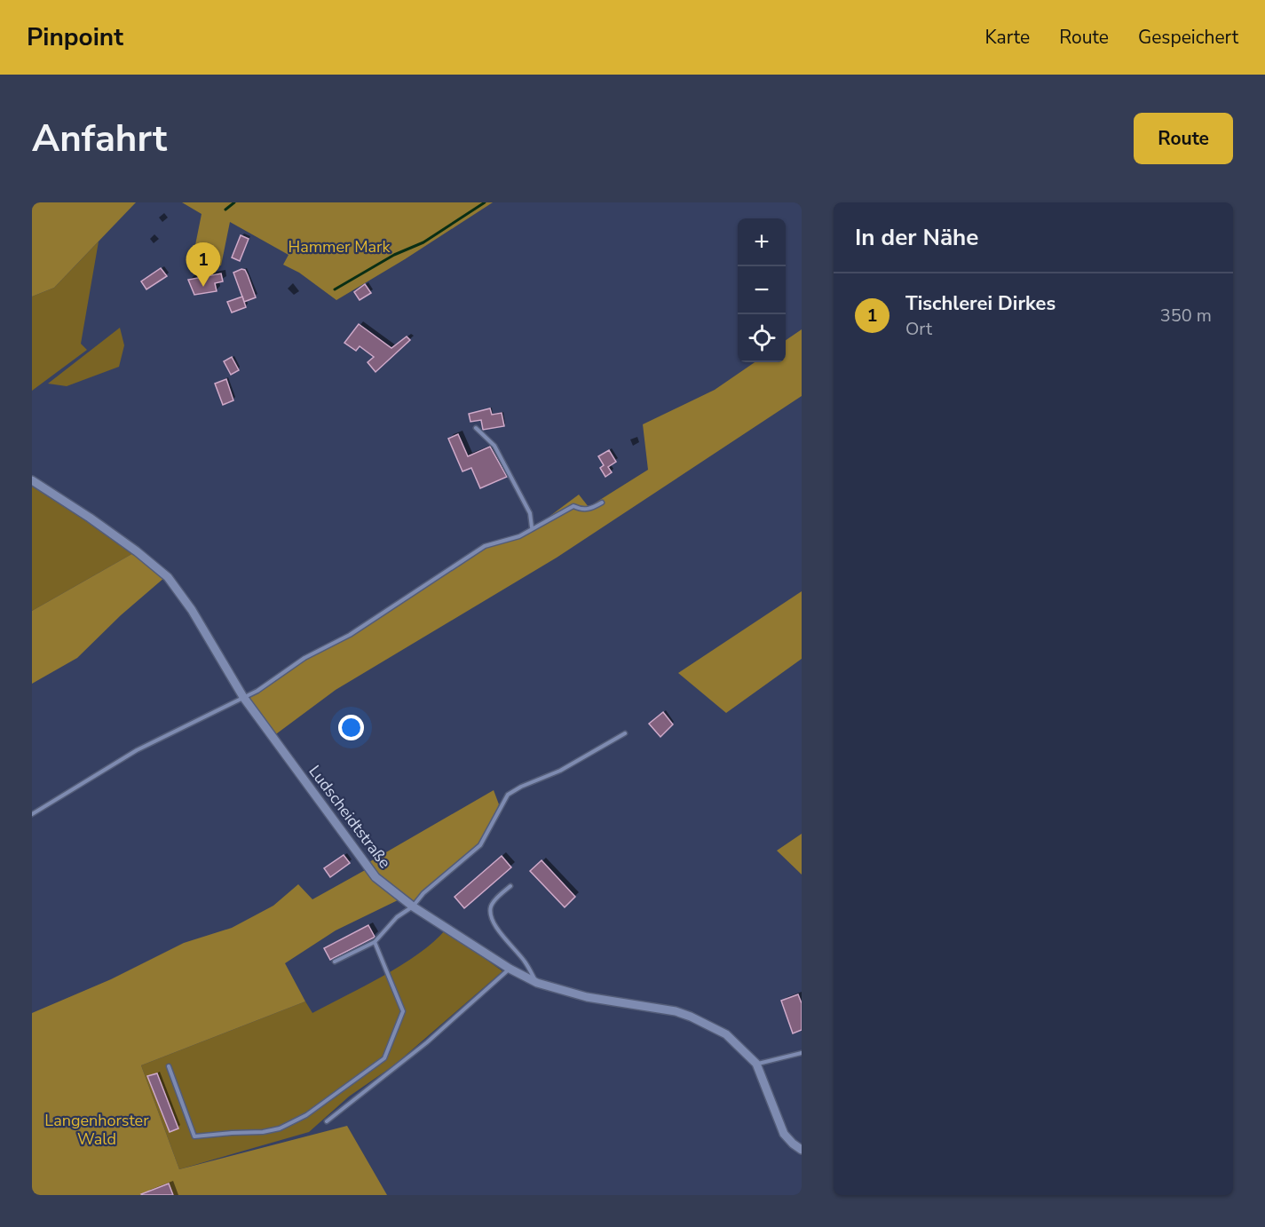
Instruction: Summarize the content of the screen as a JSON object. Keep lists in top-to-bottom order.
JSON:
{
  "streets": {
    "street": ["Ludscheidtstraße"]
  },
  "parks": ["Hammer Mark", "Langenhorster Wald"],
  "page": {
    "header": "Pinpoint",
    "nav": ["Karte", "Route", "Gespeichert"],
    "buttons": "Route",
    "title": "Anfahrt",
    "heading": "In der Nähe",
    "map_buttons": ["+", "−"],
    "pins": "1",
    "list": [
      {
        "mark": "1",
        "name": "Tischlerei Dirkes",
        "note": "Ort",
        "value": "350 m"
      }
    ]
  }
}
